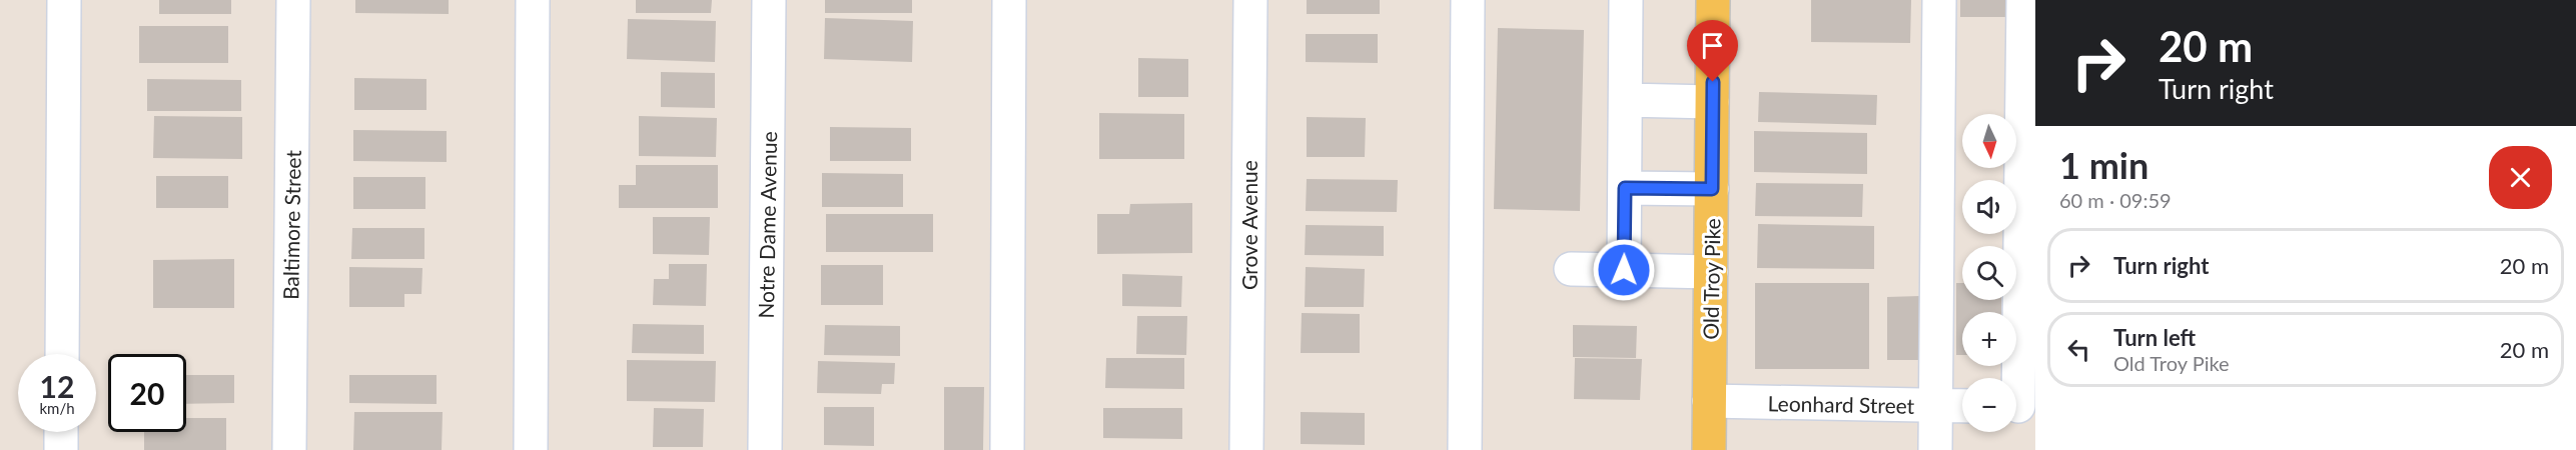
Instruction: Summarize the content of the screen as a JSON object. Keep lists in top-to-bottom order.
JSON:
{
  "streets": {
    "main road": ["Old Troy Pike"],
    "street": [
      "Baltimore Street",
      "Notre Dame Avenue",
      "Grove Avenue",
      "Leonhard Street"
    ]
  },
  "crossings": [
    ["Old Troy Pike", "Leonhard Street"]
  ],
  "north": "bottom",
  "page": {
    "turn": ["20 m", "Turn right"],
    "map_buttons": ["+", "−"],
    "heading": ["1 min", "60 m · 09:59"],
    "list": [
      {
        "name": "Turn right",
        "value": "20 m"
      },
      {
        "name": "Turn left",
        "note": "Old Troy Pike",
        "value": "20 m"
      }
    ],
    "speed": "12 km/h",
    "limit": "20"
  }
}
